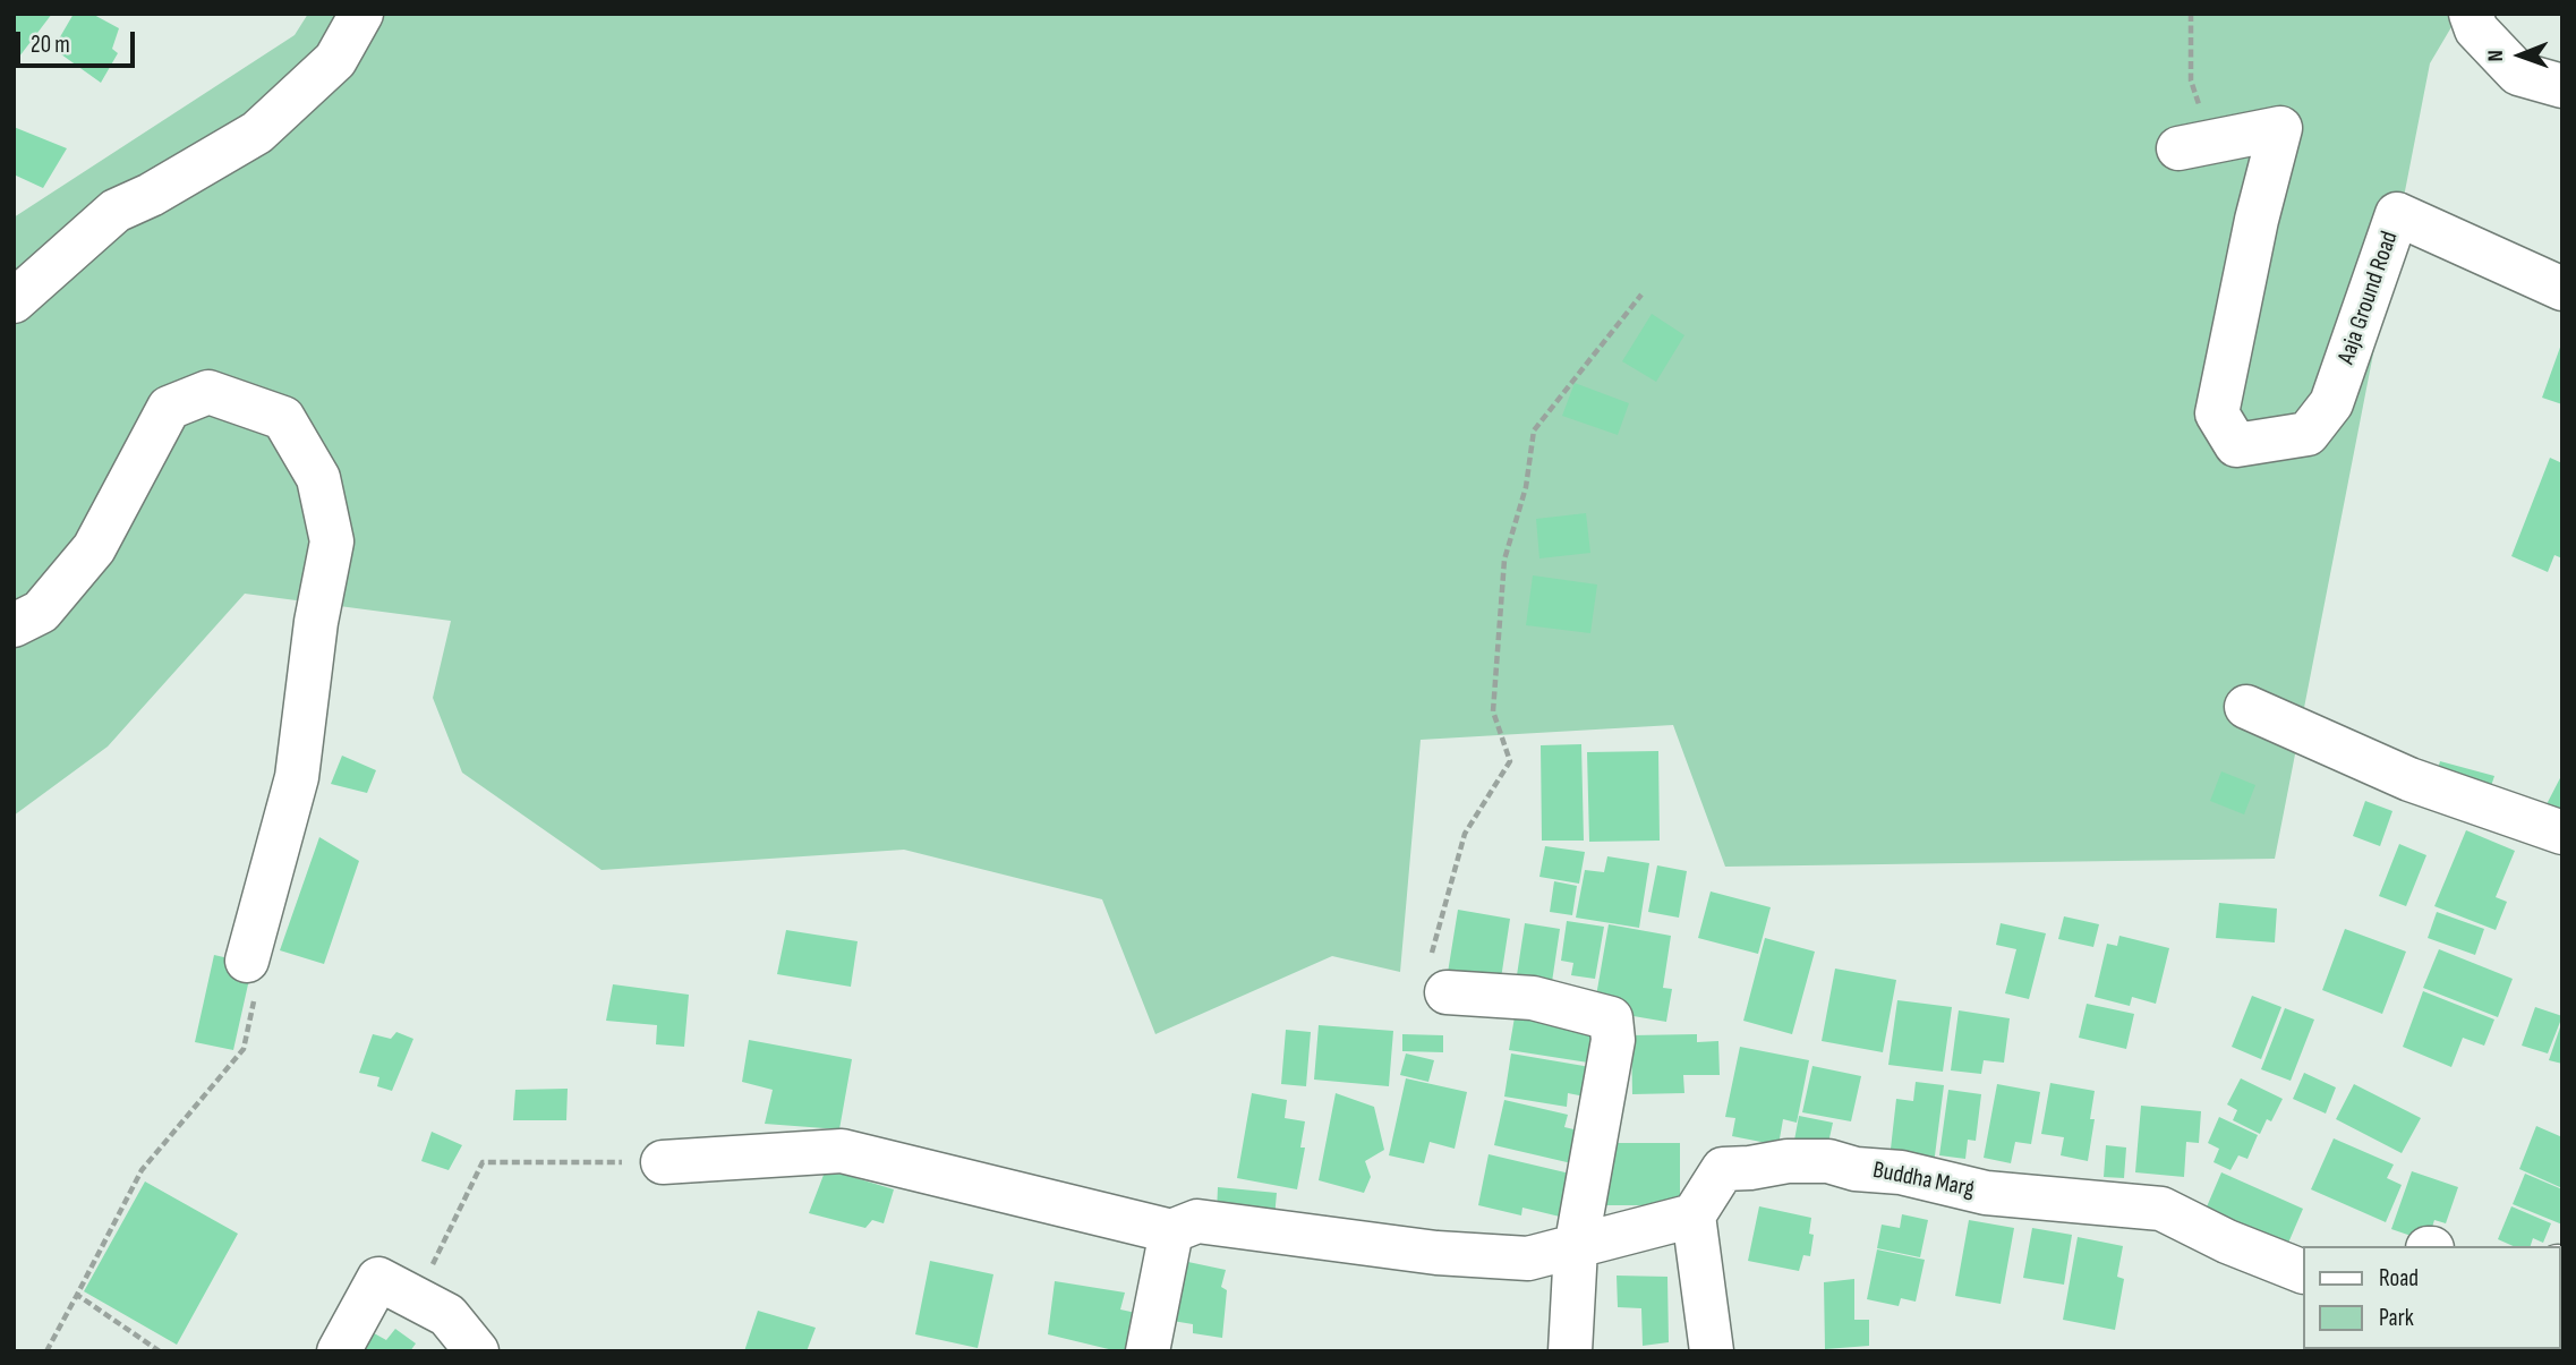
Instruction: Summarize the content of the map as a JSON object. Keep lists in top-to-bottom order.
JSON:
{
  "streets": {
    "street": ["Aaja Ground Road", "Buddha Marg"]
  },
  "legend": ["Road", "Park"],
  "scale_bar": "20 m",
  "north": "left"
}
